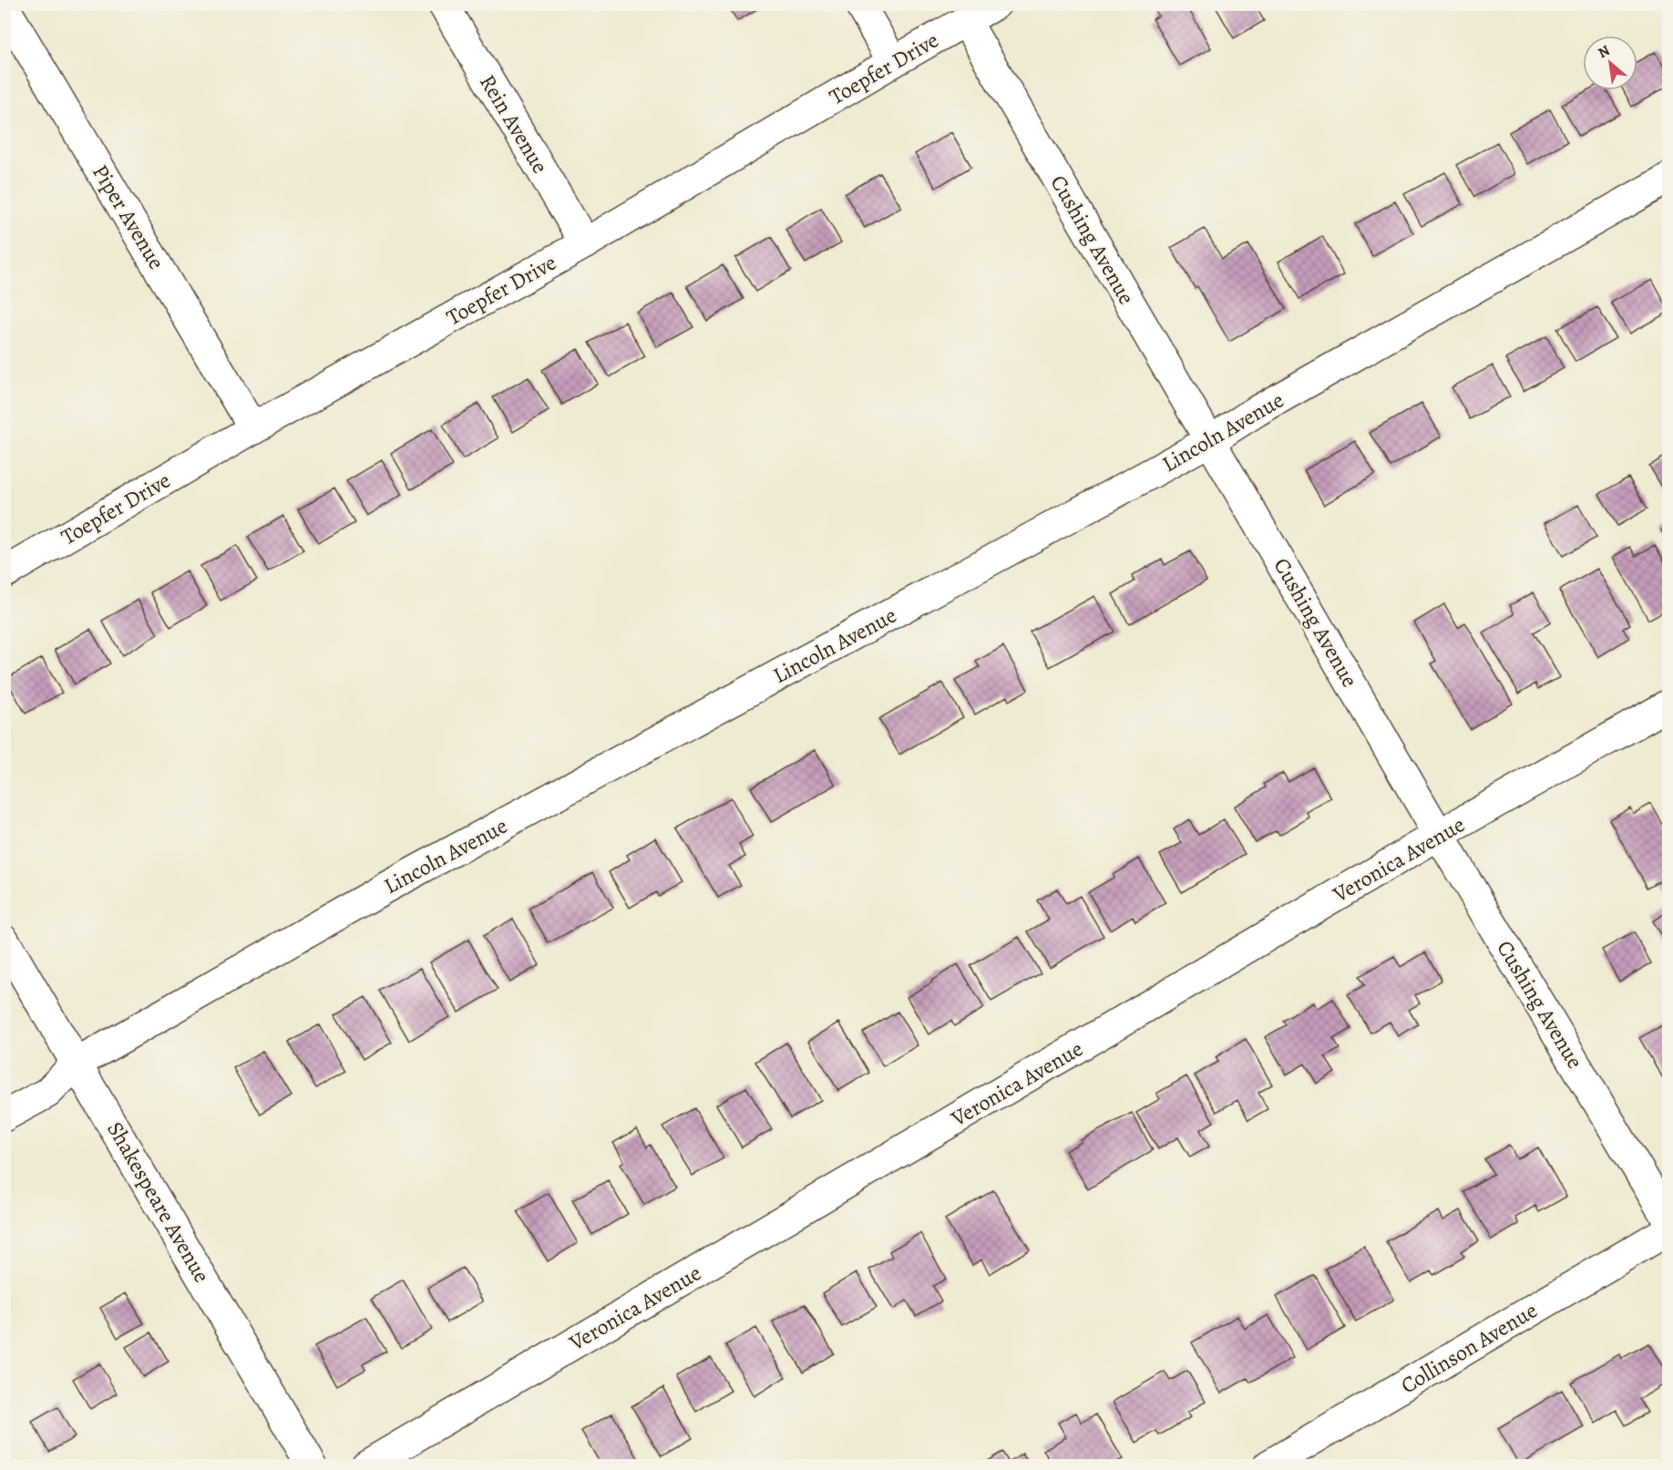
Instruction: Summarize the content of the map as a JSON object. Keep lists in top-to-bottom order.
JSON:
{
  "streets": {
    "street": [
      "Toepfer Drive",
      "Rein Avenue",
      "Piper Avenue",
      "Cushing Avenue",
      "Lincoln Avenue",
      "Veronica Avenue",
      "Shakespeare Avenue",
      "Collinson Avenue"
    ]
  },
  "crossings": [
    ["Toepfer Drive", "Rein Avenue"],
    ["Toepfer Drive", "Piper Avenue"],
    ["Toepfer Drive", "Cushing Avenue"],
    ["Cushing Avenue", "Lincoln Avenue"],
    ["Cushing Avenue", "Veronica Avenue"],
    ["Lincoln Avenue", "Shakespeare Avenue"]
  ],
  "north": "top left"
}
